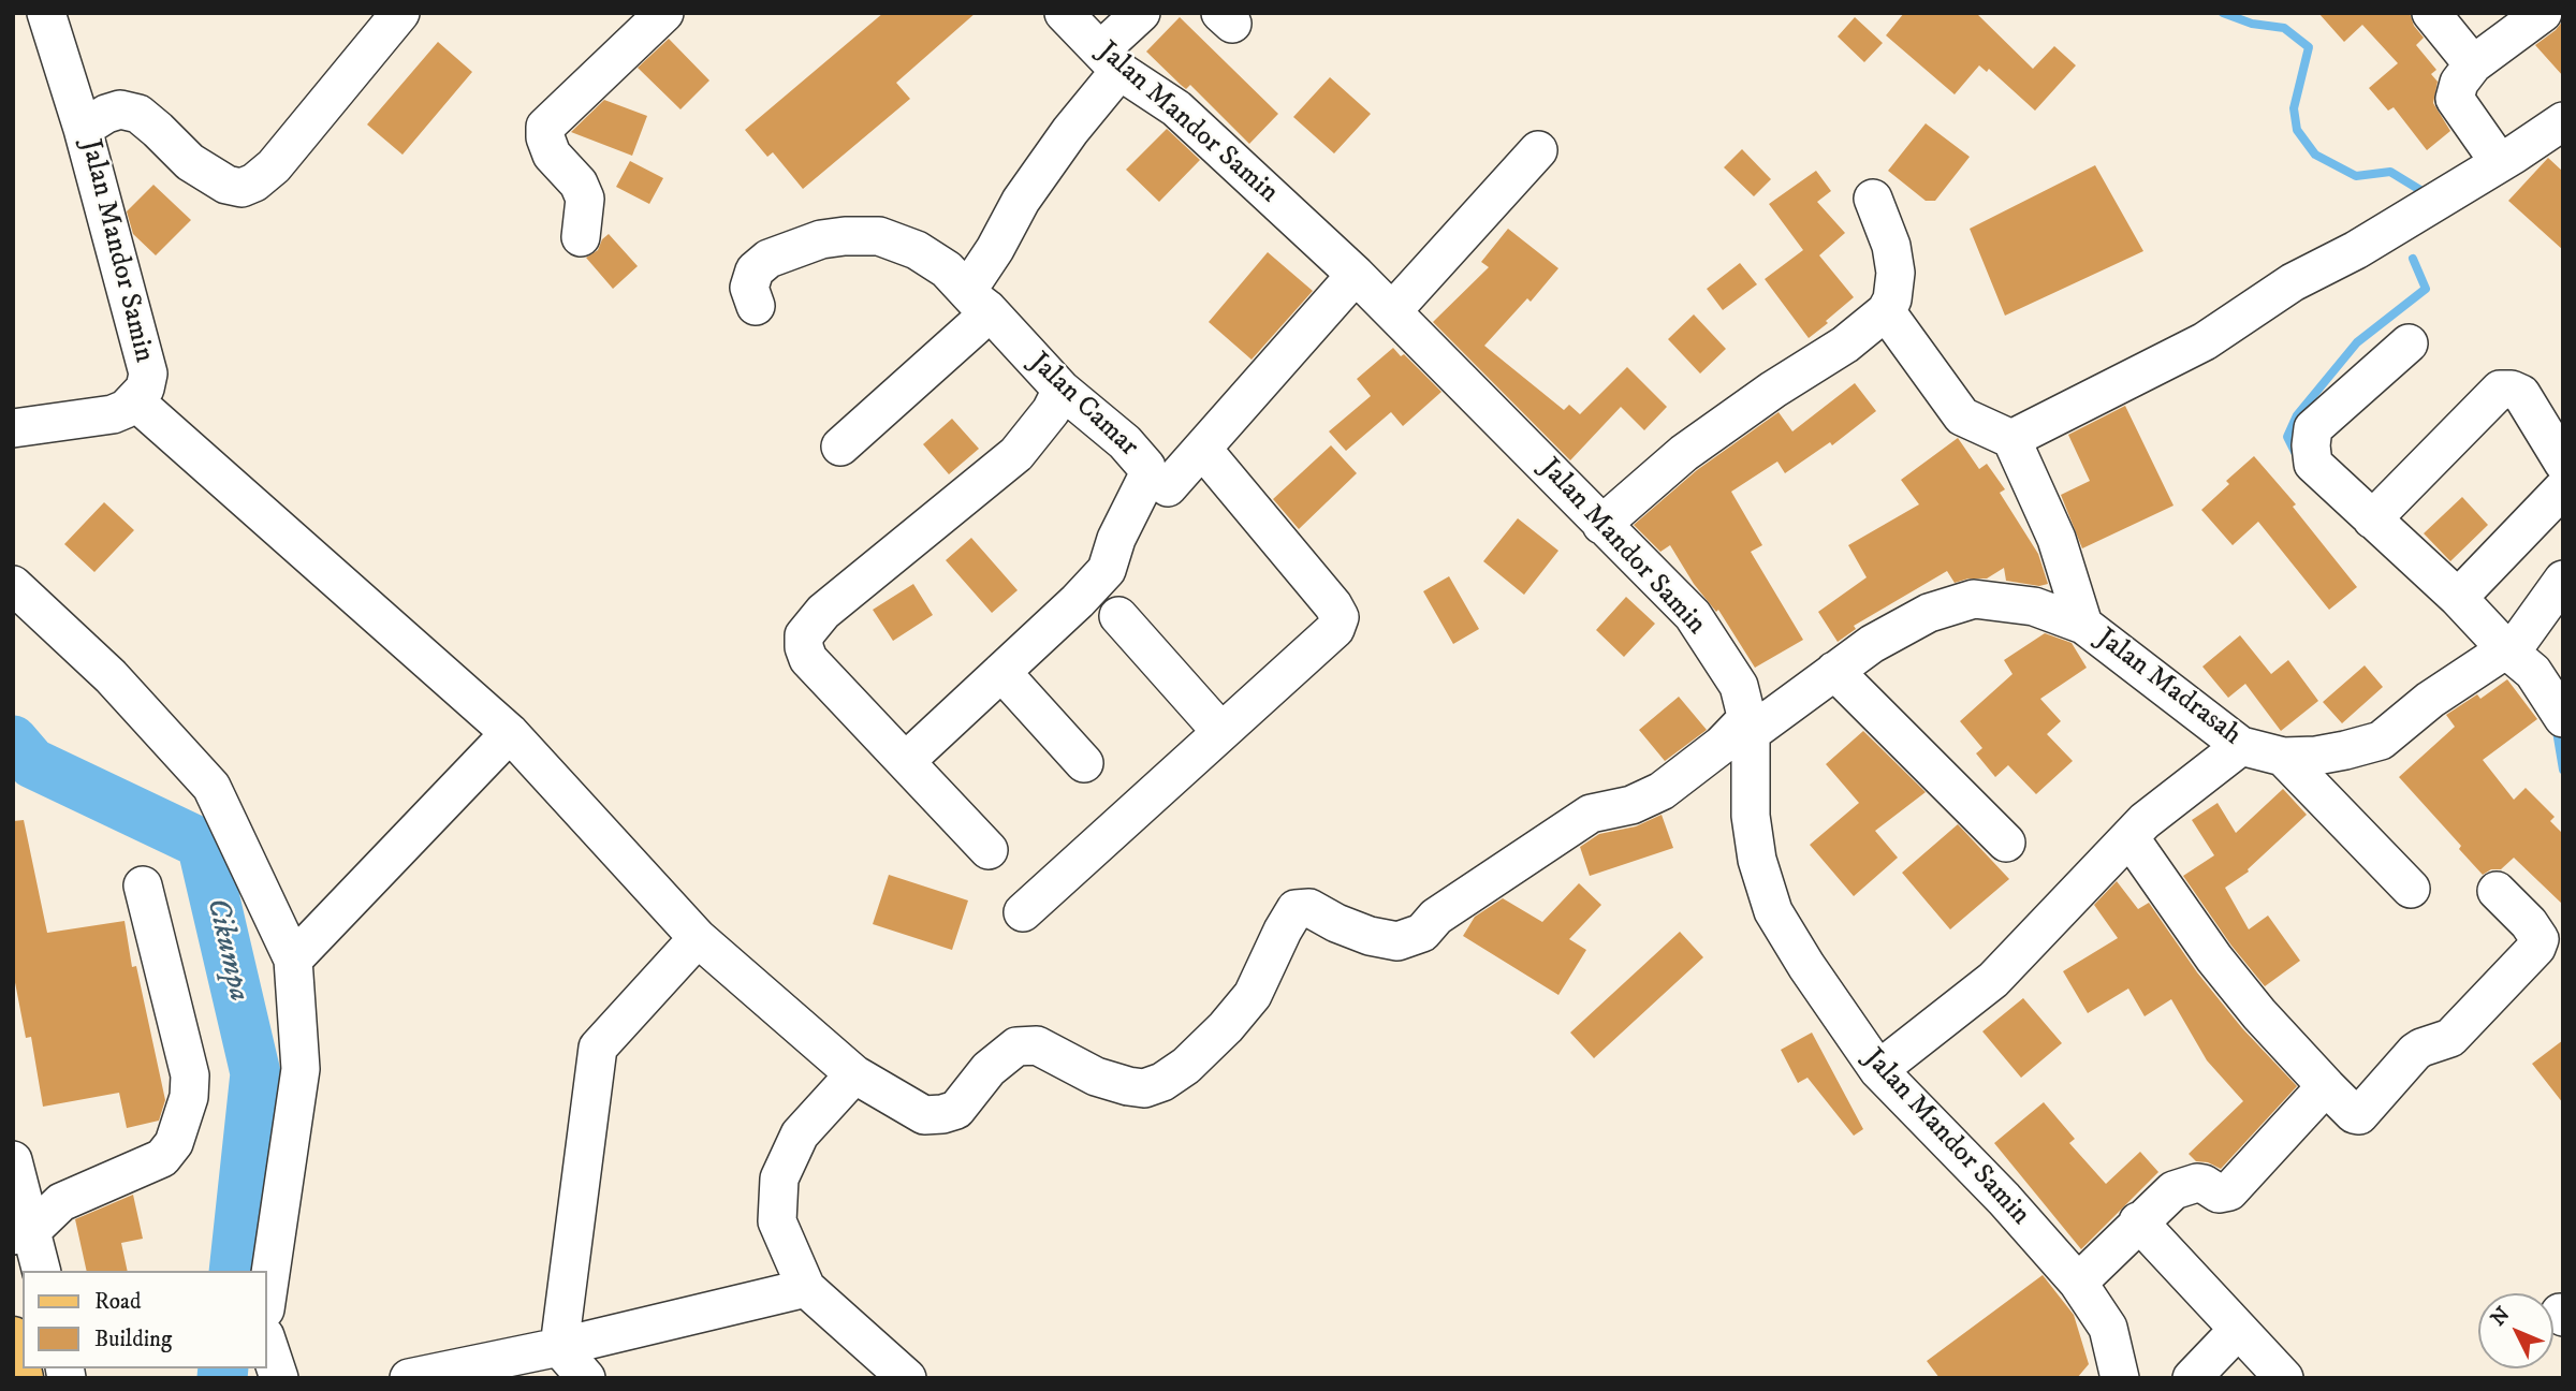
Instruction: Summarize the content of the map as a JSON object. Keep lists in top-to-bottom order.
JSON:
{
  "streets": {
    "street": ["Jalan Mandor Samin", "Jalan Camar", "Jalan Madrasah"]
  },
  "crossings": [
    ["Jalan Mandor Samin", "Jalan Madrasah"]
  ],
  "water": ["Cikumpa"],
  "legend": ["Road", "Building"],
  "north": "top left"
}
